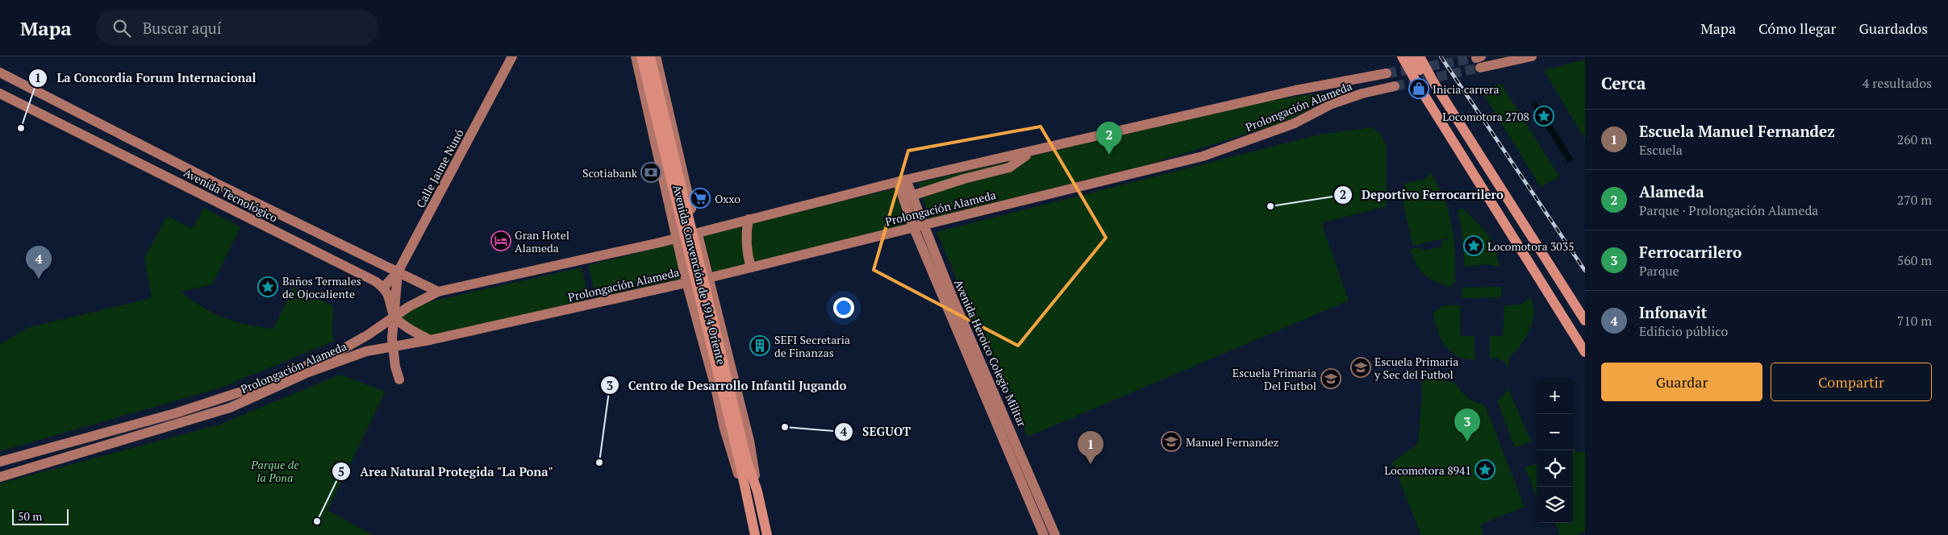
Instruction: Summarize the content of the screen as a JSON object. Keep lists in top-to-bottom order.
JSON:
{
  "streets": {
    "main road": [
      "Prolongación Alameda",
      "Calle Jaime Nunó",
      "Avenida Tecnológico",
      "Avenida Convención de 1914 Oriente",
      "Avenida Heroico Colegio Militar"
    ]
  },
  "crossings": [
    ["Prolongación Alameda", "Avenida Tecnológico"],
    ["Prolongación Alameda", "Avenida Convención de 1914 Oriente"],
    ["Prolongación Alameda", "Avenida Heroico Colegio Militar"],
    ["Calle Jaime Nunó", "Avenida Tecnológico"]
  ],
  "parks": ["Parque de la Pona"],
  "places": {
    "shop": ["Inicia carrera"],
    "place": [
      "Locomotora 2708",
      "Locomotora 3035",
      "Baños Termales de Ojocaliente",
      "Locomotora 8941"
    ],
    "other": [
      "La Concordia Forum Internacional",
      "Deportivo Ferrocarrilero",
      "SEGUOT",
      "Centro de Desarrollo Infantil Jugando",
      "Area Natural Protegida \"La Pona\""
    ],
    "bank": ["Scotiabank"],
    "supermarket": ["Oxxo"],
    "hotel": ["Gran Hotel Alameda"],
    "building": ["SEFI Secretaria de Finanzas"],
    "school or university": ["Escuela Primaria y Sec del Futbol", "Escuela Primaria Del Futbol", "Manuel Fernandez"]
  },
  "scale_bar": "50 m",
  "page": {
    "header": "Mapa",
    "search": "Buscar aquí",
    "nav": ["Mapa", "Cómo llegar", "Guardados"],
    "heading": ["Cerca", "4 resultados"],
    "list": [
      {
        "mark": "1",
        "name": "Escuela Manuel Fernandez",
        "note": "Escuela",
        "value": "260 m"
      },
      {
        "mark": "2",
        "name": "Alameda",
        "note": "Parque · Prolongación Alameda",
        "value": "270 m"
      },
      {
        "mark": "3",
        "name": "Ferrocarrilero",
        "note": "Parque",
        "value": "560 m"
      },
      {
        "mark": "4",
        "name": "Infonavit",
        "note": "Edificio público",
        "value": "710 m"
      }
    ],
    "pins": [
      "2",
      "4",
      "3",
      "1"
    ],
    "buttons": ["Guardar", "Compartir"],
    "map_buttons": ["+", "−"],
    "scale": "50 m"
  }
}
